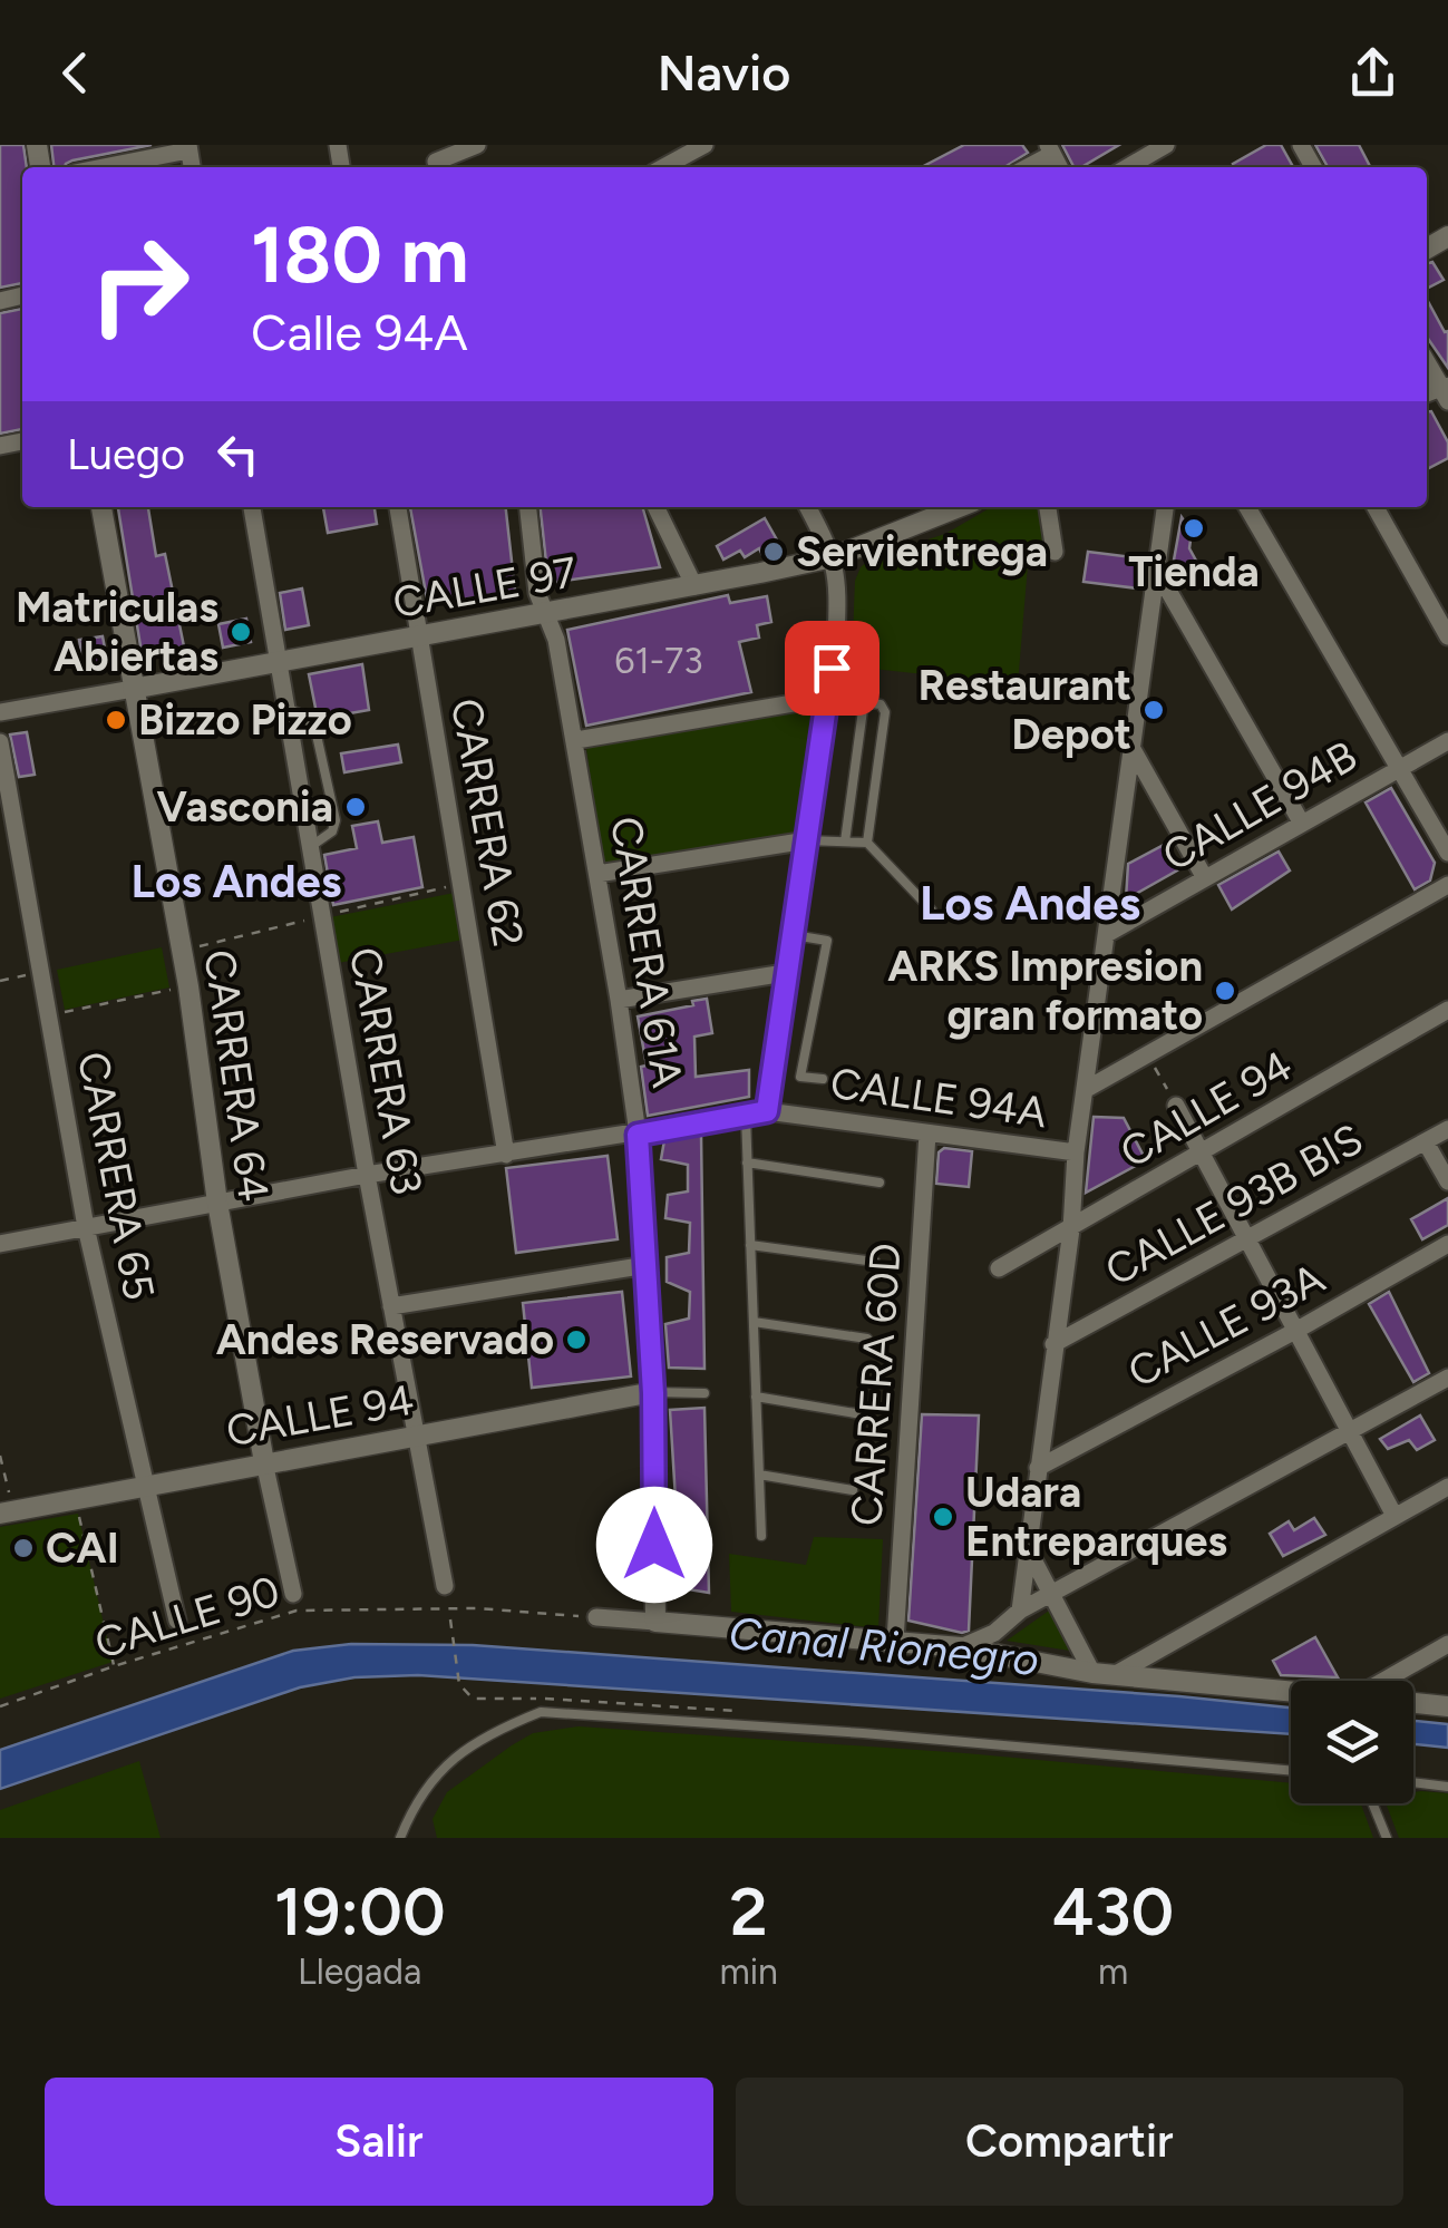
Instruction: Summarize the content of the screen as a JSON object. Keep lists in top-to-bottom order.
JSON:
{
  "streets": {
    "street": [
      "CALLE 97",
      "CALLE 94B",
      "CARRERA 62",
      "CARRERA 61A",
      "CARRERA 63",
      "CARRERA 64",
      "CALLE 94A",
      "CALLE 94",
      "CARRERA 65",
      "CALLE 93B BIS",
      "CALLE 93A",
      "CARRERA 60D"
    ],
    "path": ["CALLE 90"]
  },
  "crossings": [
    ["CALLE 97", "CARRERA 62"],
    ["CALLE 97", "CARRERA 61A"],
    ["CALLE 97", "CARRERA 63"],
    ["CALLE 97", "CARRERA 64"],
    ["CARRERA 62", "CALLE 94A"],
    ["CARRERA 61A", "CALLE 94A"],
    ["CARRERA 61A", "CALLE 94"],
    ["CARRERA 63", "CALLE 94A"],
    ["CARRERA 63", "CALLE 94"],
    ["CARRERA 64", "CALLE 94A"],
    ["CARRERA 64", "CALLE 94"],
    ["CALLE 94A", "CARRERA 65"],
    ["CALLE 94A", "CARRERA 60D"],
    ["CALLE 94", "CARRERA 65"]
  ],
  "districts": ["Los Andes", "Los Andes"],
  "water": ["Canal Rionegro"],
  "places": [
    "Tienda",
    "Servientrega",
    "Matriculas Abiertas",
    "Restaurant Depot",
    "Bizzo Pizzo",
    "Vasconia",
    "ARKS Impresion gran formato",
    "Andes Reservado",
    "Udara Entreparques",
    "CAI"
  ],
  "house_numbers": ["61-73"],
  "page": {
    "header": "Navio",
    "turn": ["180 m", "Calle 94A"],
    "then": "Luego",
    "eta": [
      "19:00",
      "Llegada",
      "2",
      "min",
      "430",
      "m"
    ],
    "buttons": ["Salir", "Compartir"]
  }
}
